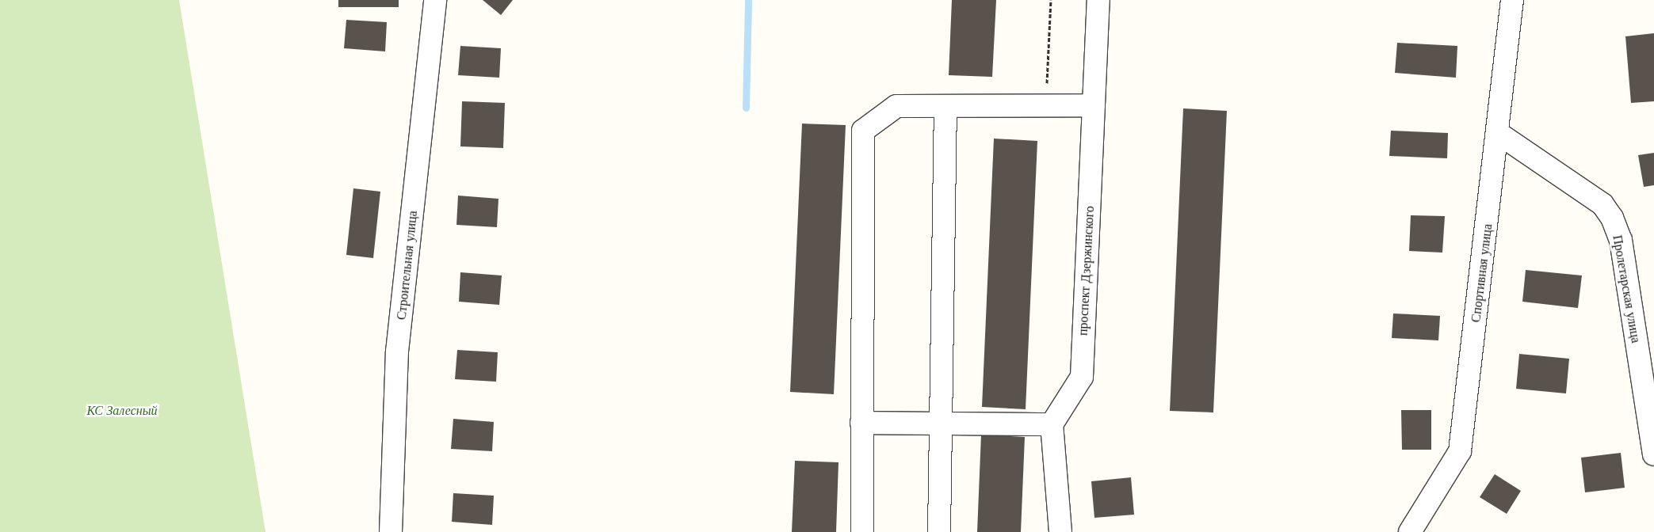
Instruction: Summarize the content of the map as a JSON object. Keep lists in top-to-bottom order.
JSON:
{
  "streets": {
    "street": [
      "Строительная улица",
      "проспект Дзержинского",
      "Спортивная улица",
      "Пролетарская улица"
    ]
  },
  "crossings": [
    ["Спортивная улица", "Пролетарская улица"]
  ],
  "parks": ["КС Залесный"]
}
